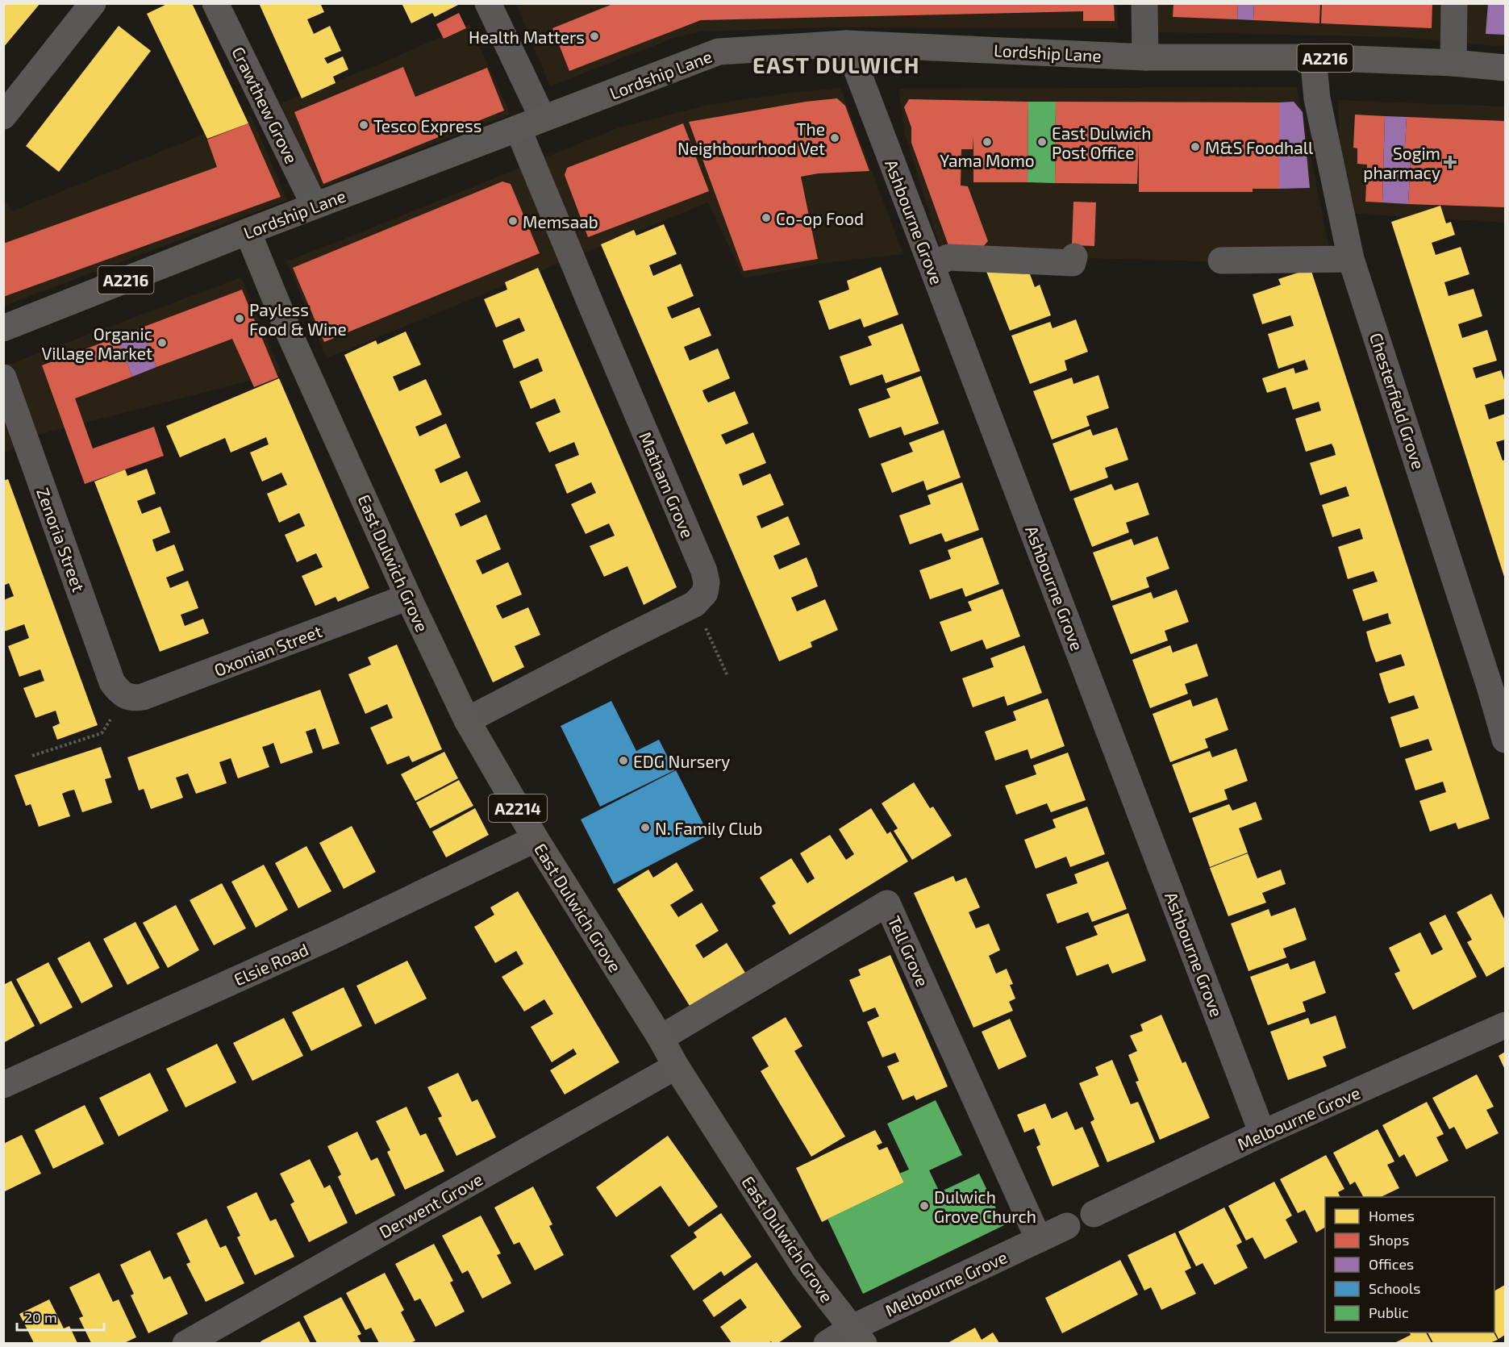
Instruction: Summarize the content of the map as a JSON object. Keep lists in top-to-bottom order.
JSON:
{
  "streets": {
    "main road": [
      "Lordship Lane",
      "A2216",
      "East Dulwich Grove",
      "A2214"
    ],
    "street": [
      "Crawthew Grove",
      "Ashbourne Grove",
      "Chesterfield Grove",
      "Matham Grove",
      "Zenoria Street",
      "Oxonian Street",
      "Tell Grove",
      "Elsie Road",
      "Melbourne Grove",
      "Derwent Grove"
    ]
  },
  "crossings": [
    ["Lordship Lane", "Crawthew Grove"],
    ["Lordship Lane", "Ashbourne Grove"],
    ["Lordship Lane", "Chesterfield Grove"],
    ["Lordship Lane", "Matham Grove"],
    ["Lordship Lane", "East Dulwich Grove"],
    ["Ashbourne Grove", "Melbourne Grove"],
    ["Zenoria Street", "Oxonian Street"],
    ["East Dulwich Grove", "Oxonian Street"],
    ["East Dulwich Grove", "Tell Grove"],
    ["East Dulwich Grove", "Elsie Road"],
    ["East Dulwich Grove", "Melbourne Grove"],
    ["East Dulwich Grove", "Derwent Grove"],
    ["Tell Grove", "Melbourne Grove"]
  ],
  "districts": ["EAST DULWICH"],
  "places": {
    "other": [
      "Health Matters",
      "Tesco Express",
      "The Neighbourhood Vet",
      "Yama Momo",
      "East Dulwich Post Office",
      "M&S Foodhall",
      "Co-op Food",
      "Memsaab",
      "Payless Food & Wine",
      "Organic Village Market",
      "EDG Nursery",
      "N. Family Club",
      "Dulwich Grove Church"
    ],
    "health": ["Sogim pharmacy"]
  },
  "legend": [
    "Homes",
    "Shops",
    "Offices",
    "Schools",
    "Public"
  ],
  "scale_bar": "20 m"
}
